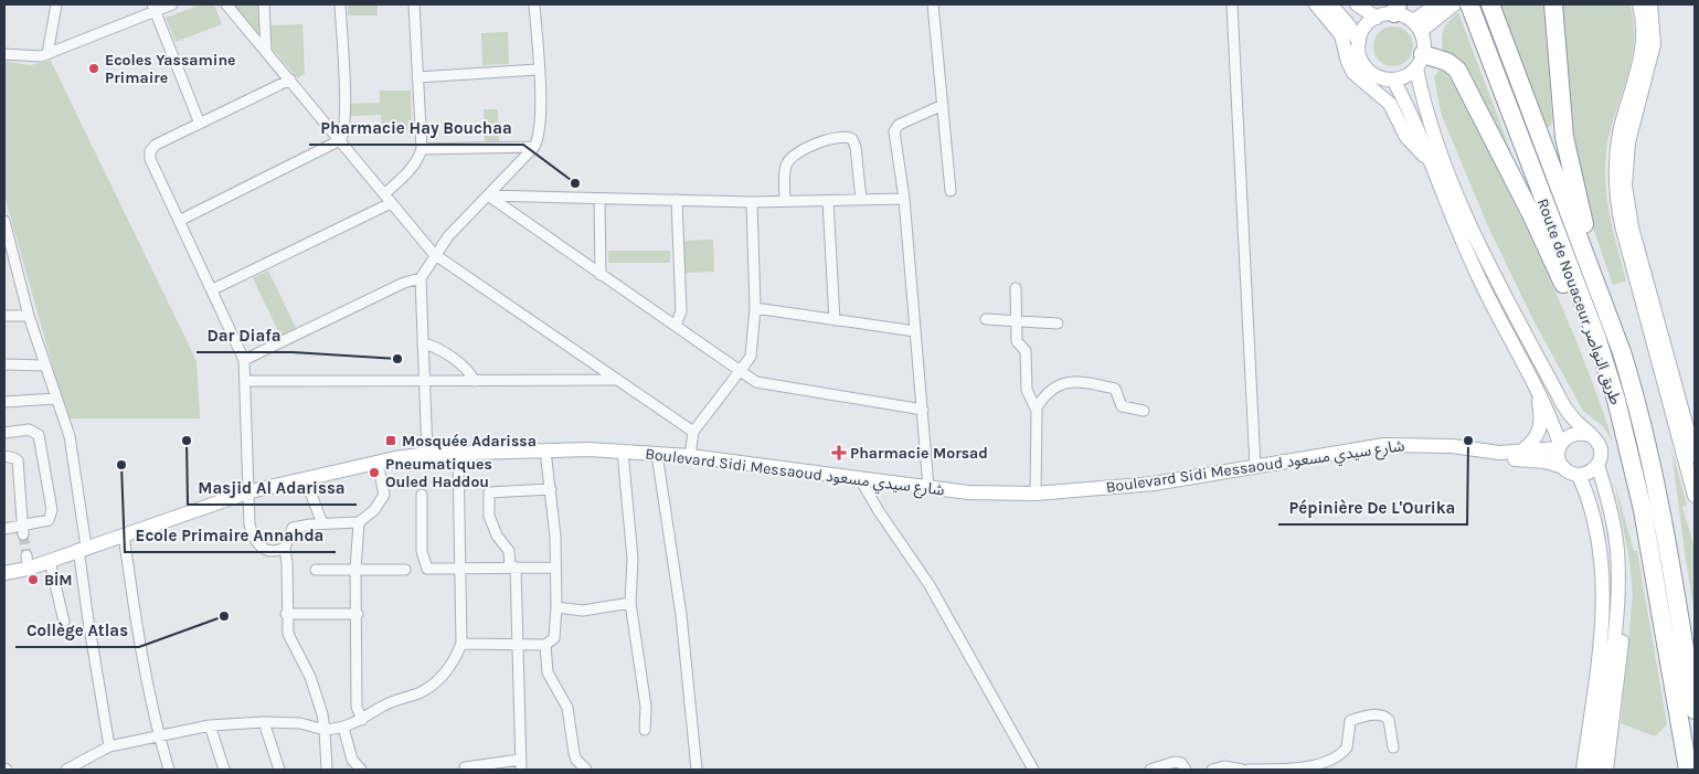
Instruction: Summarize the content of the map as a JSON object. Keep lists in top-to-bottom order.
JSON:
{
  "streets": {
    "highway": ["Route de Nouaceur طريق النواصر"],
    "main road": ["Boulevard Sidi Messaoud شارع سيدي مسعود"]
  },
  "places": {
    "other": [
      "Ecoles Yassamine Primaire",
      "Pharmacie Hay Bouchaa",
      "Dar Diafa",
      "Masjid Al Adarissa",
      "Pépinière De L'Ourika",
      "Ecole Primaire Annahda",
      "Pneumatiques Ouled Haddou",
      "BİM",
      "Collège Atlas"
    ],
    "transit": ["Mosquée Adarissa"],
    "health": ["Pharmacie Morsad"]
  }
}
